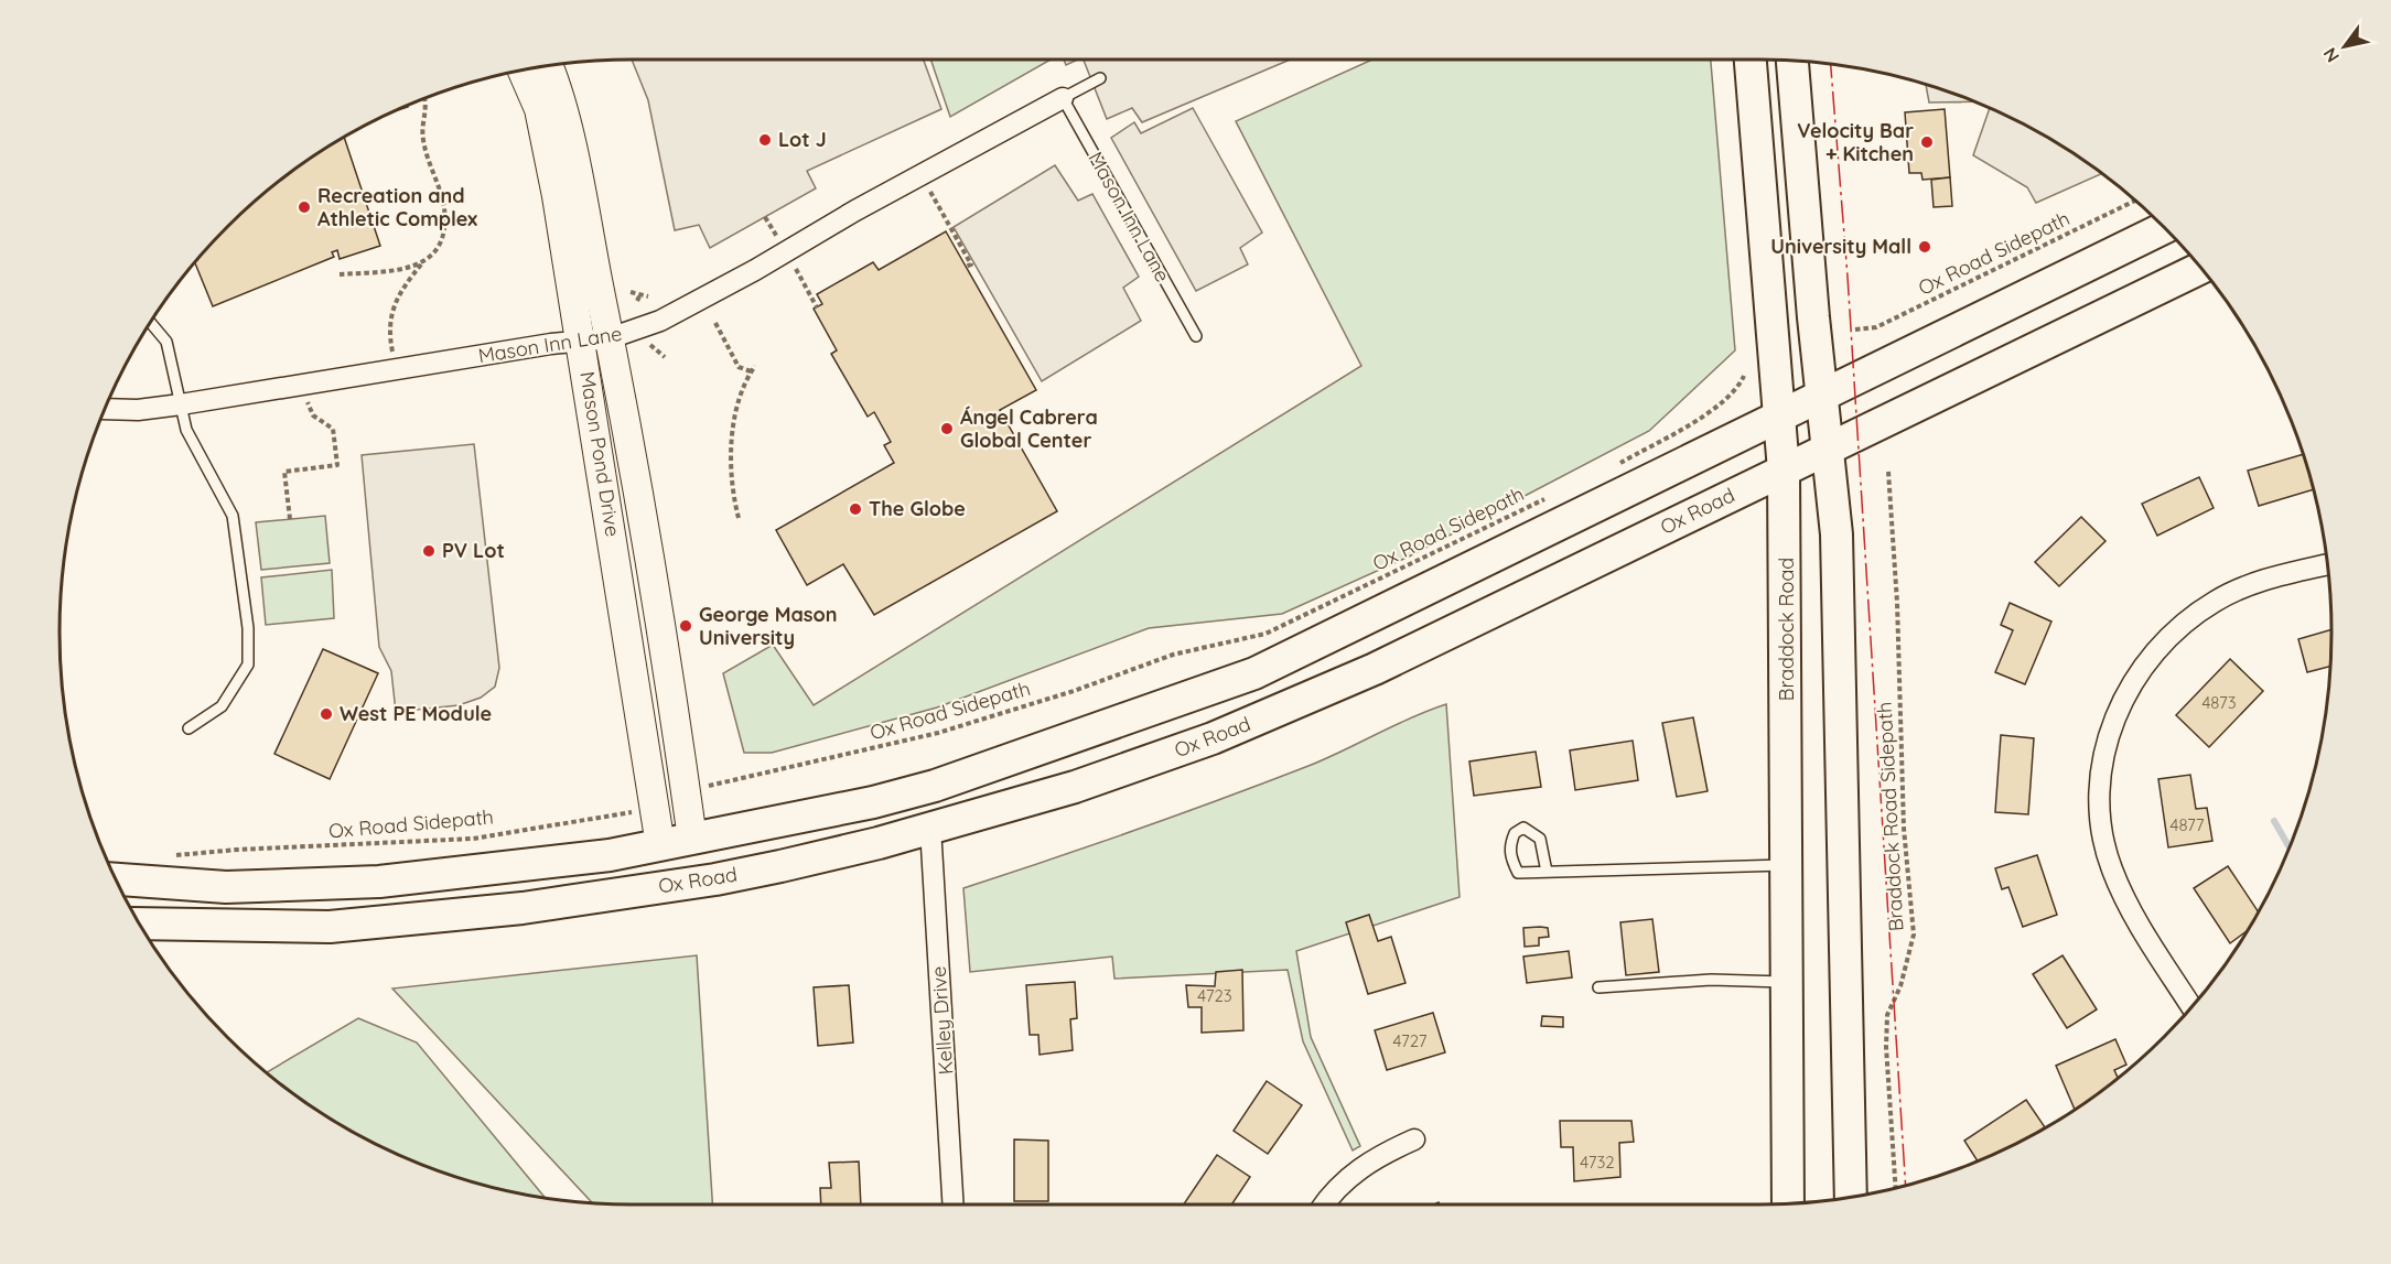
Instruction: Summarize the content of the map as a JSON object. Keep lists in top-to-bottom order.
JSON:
{
  "streets": {
    "main road": ["Ox Road", "Braddock Road"],
    "street": ["Mason Inn Lane", "Mason Pond Drive", "Kelley Drive"],
    "path": ["Ox Road Sidepath", "Braddock Road Sidepath"]
  },
  "crossings": [
    ["Mason Inn Lane", "Mason Pond Drive"],
    ["Ox Road Sidepath", "Mason Pond Drive"],
    ["Mason Pond Drive", "Ox Road"],
    ["Ox Road", "Braddock Road"],
    ["Ox Road", "Kelley Drive"]
  ],
  "places": [
    "Lot J",
    "Velocity Bar + Kitchen",
    "Recreation and Athletic Complex",
    "University Mall",
    "Ángel Cabrera Global Center",
    "The Globe",
    "PV Lot",
    "George Mason University",
    "West PE Module"
  ],
  "house_numbers": [
    "4873",
    "4877",
    "4723",
    "4727",
    "4732"
  ],
  "north": "bottom left"
}
